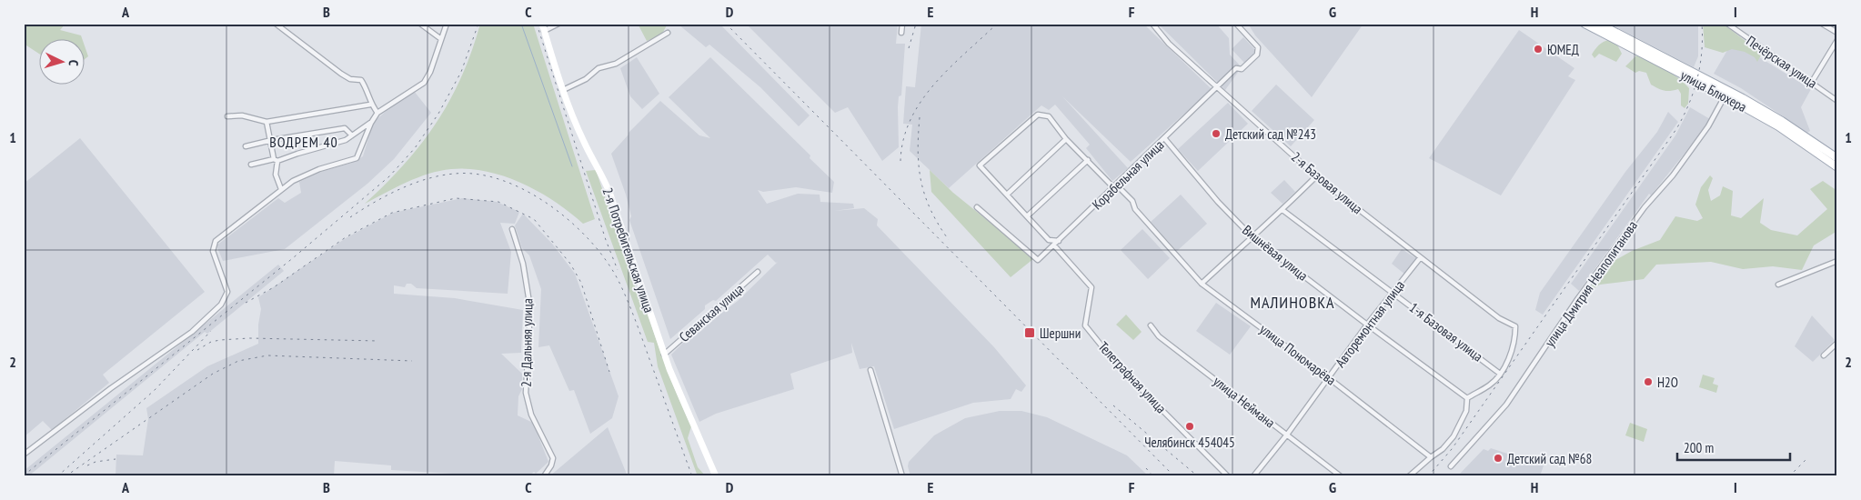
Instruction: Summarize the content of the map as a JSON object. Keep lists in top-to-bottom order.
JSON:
{
  "streets": {
    "main road": ["улица Блюхера"],
    "street": [
      "Печёрская улица",
      "Корабельная улица",
      "2-я Базовая улица",
      "2-я Потребительская улица",
      "Вишнёвая улица",
      "улица Дмитрия Неаполитанова",
      "Севанская улица",
      "Авторемонтная улица",
      "1-я Базовая улица",
      "2-я Дальняя улица",
      "улица Пономарёва",
      "Телеграфная улица",
      "улица Неймана"
    ]
  },
  "crossings": [
    ["улица Блюхера", "улица Дмитрия Неаполитанова"],
    ["Корабельная улица", "2-я Базовая улица"],
    ["Корабельная улица", "Вишнёвая улица"],
    ["Корабельная улица", "улица Пономарёва"],
    ["Корабельная улица", "Телеграфная улица"],
    ["2-я Базовая улица", "Авторемонтная улица"],
    ["2-я Базовая улица", "1-я Базовая улица"],
    ["2-я Потребительская улица", "Севанская улица"],
    ["Вишнёвая улица", "Авторемонтная улица"],
    ["Авторемонтная улица", "1-я Базовая улица"],
    ["Авторемонтная улица", "улица Пономарёва"],
    ["Авторемонтная улица", "улица Неймана"]
  ],
  "districts": ["ВОДРЕМ 40", "МАЛИНОВКА"],
  "places": {
    "other": [
      "ЮМЕД",
      "Детский сад №243",
      "H2O",
      "Челябинск 454045",
      "Детский сад №68"
    ],
    "transit": ["Шершни"]
  },
  "scale_bar": "200 m",
  "north": "right",
  "grid": {
    "columns": [
      "A",
      "B",
      "C",
      "D",
      "E",
      "F",
      "G",
      "H",
      "I"
    ],
    "rows": ["1", "2"]
  }
}
